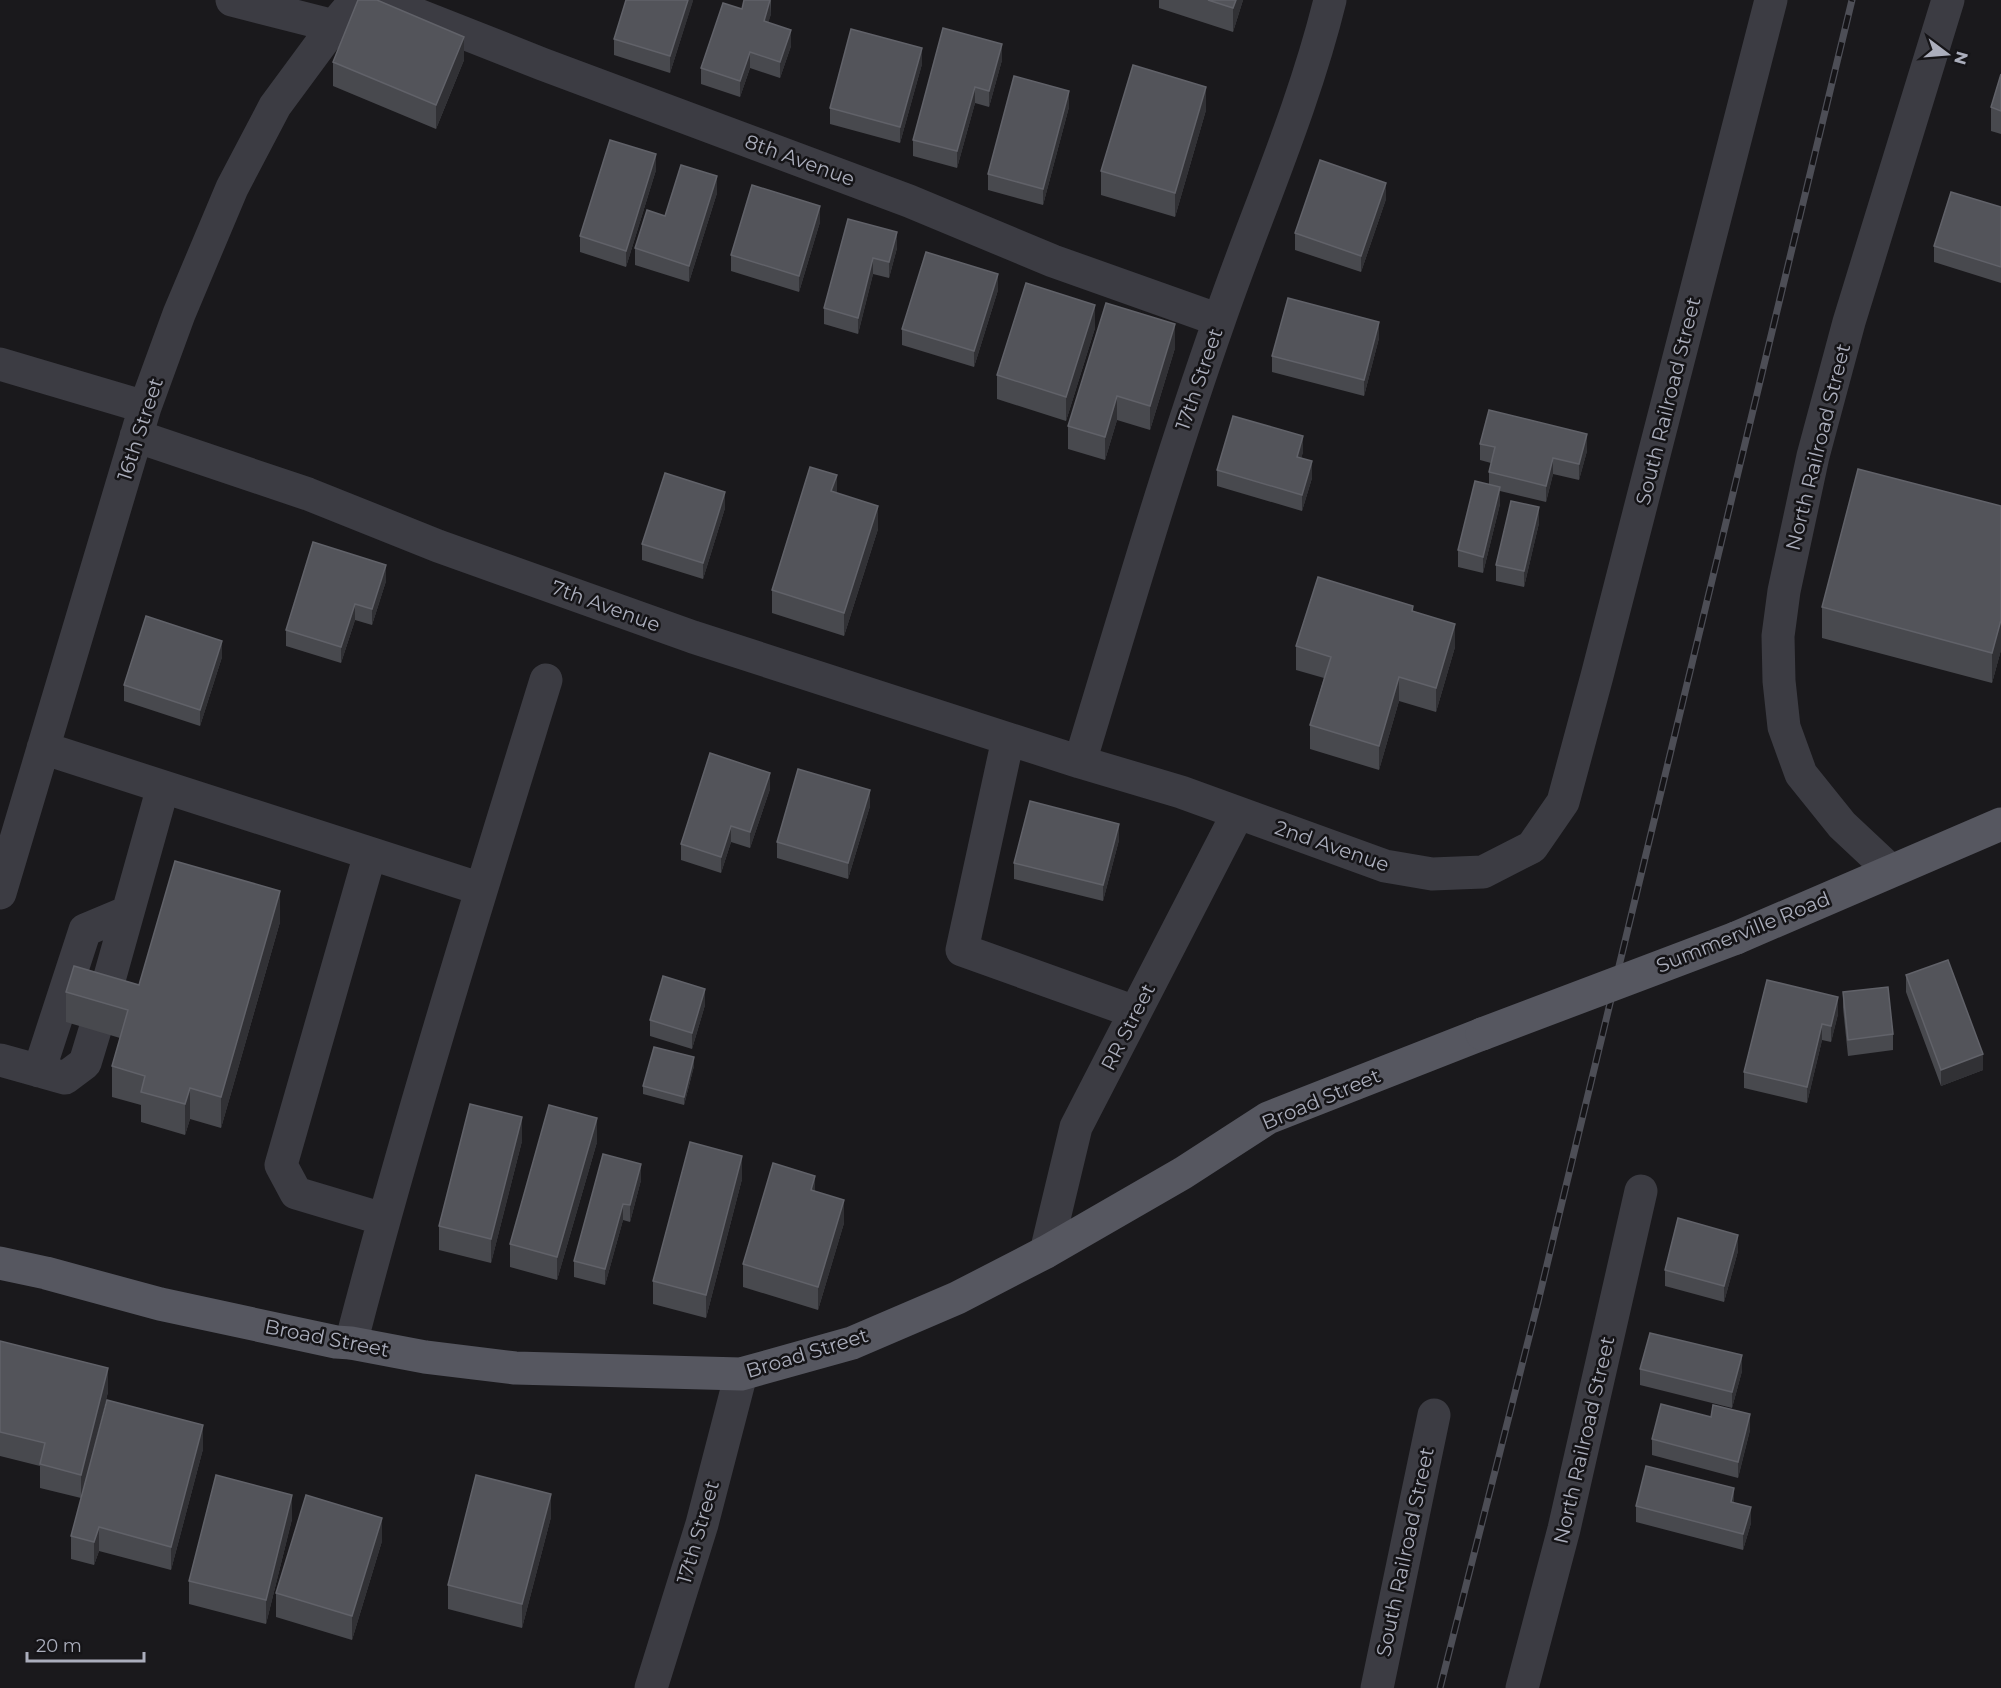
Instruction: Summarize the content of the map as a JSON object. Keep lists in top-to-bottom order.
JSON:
{
  "streets": {
    "main road": ["Summerville Road", "Broad Street"],
    "street": [
      "8th Avenue",
      "17th Street",
      "South Railroad Street",
      "16th Street",
      "North Railroad Street",
      "7th Avenue",
      "2nd Avenue",
      "RR Street"
    ]
  },
  "crossings": [
    ["8th Avenue", "17th Street"],
    ["17th Street", "7th Avenue"],
    ["17th Street", "2nd Avenue"],
    ["17th Street", "Broad Street"],
    ["South Railroad Street", "2nd Avenue"],
    ["16th Street", "7th Avenue"],
    ["North Railroad Street", "Summerville Road"],
    ["7th Avenue", "2nd Avenue"],
    ["2nd Avenue", "RR Street"],
    ["Summerville Road", "Broad Street"],
    ["RR Street", "Broad Street"]
  ],
  "scale_bar": "20 m",
  "north": "right"
}
